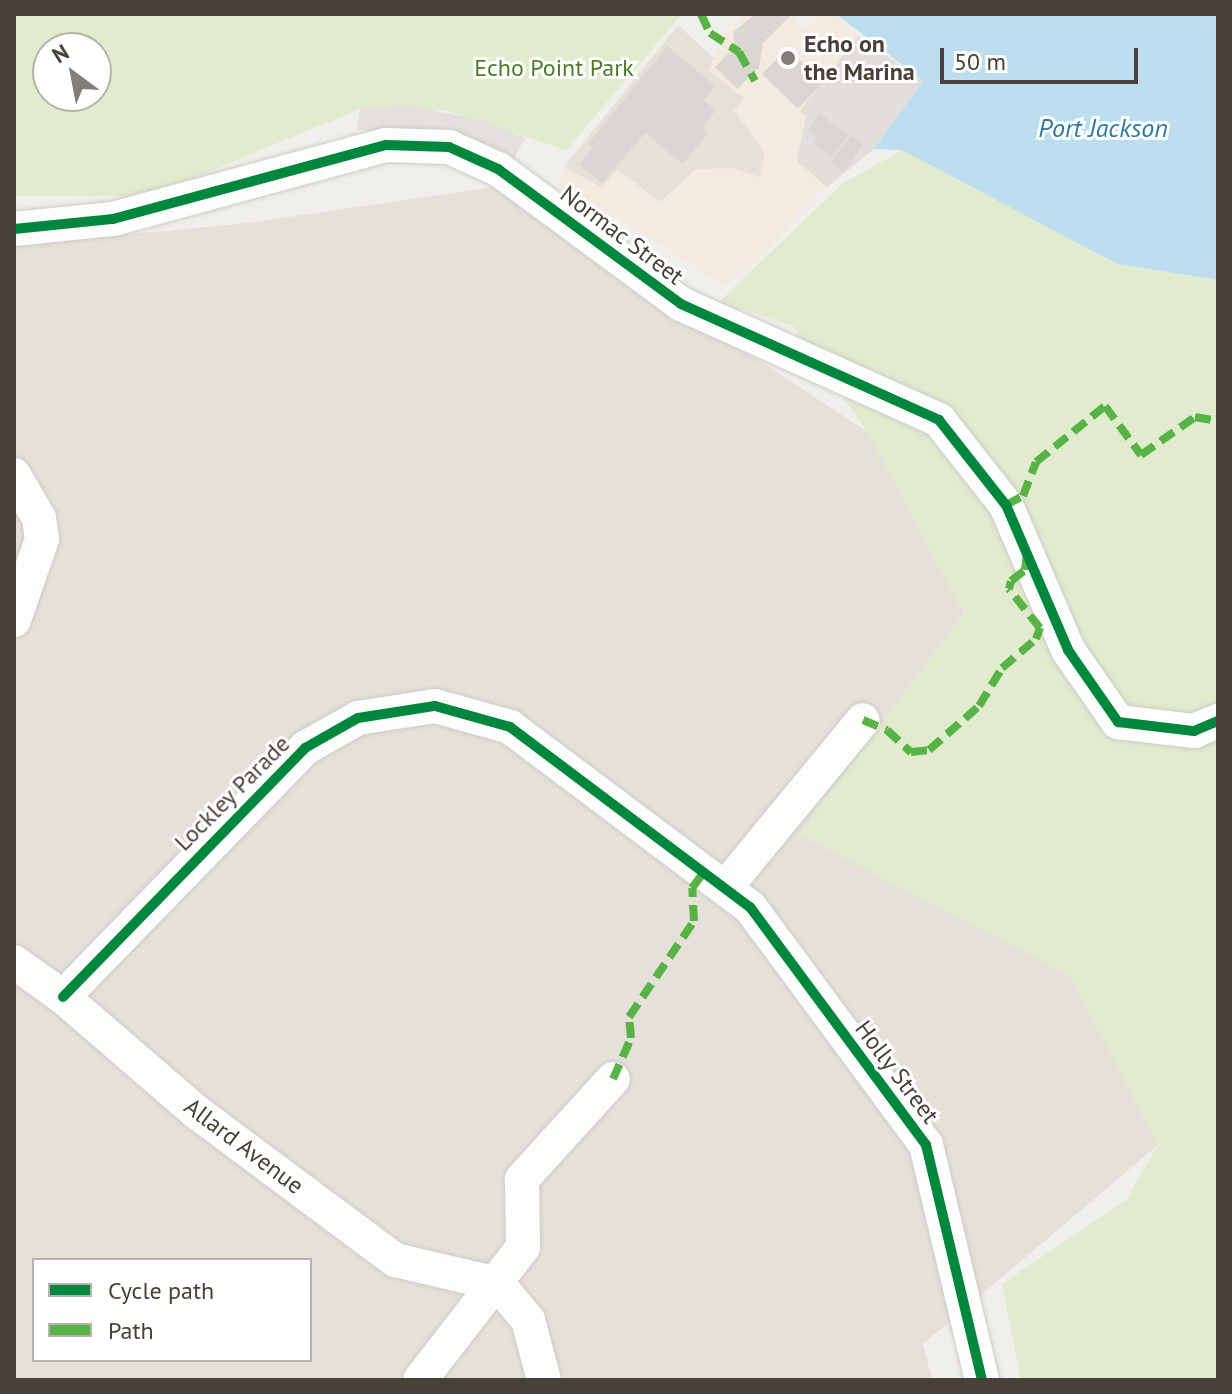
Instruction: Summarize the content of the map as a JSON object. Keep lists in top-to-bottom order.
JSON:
{
  "streets": {
    "street": [
      "Normac Street",
      "Lockley Parade",
      "Holly Street",
      "Allard Avenue"
    ]
  },
  "crossings": [
    ["Lockley Parade", "Holly Street"],
    ["Lockley Parade", "Allard Avenue"]
  ],
  "water": ["Port Jackson"],
  "parks": ["Echo Point Park"],
  "places": ["Echo on the Marina"],
  "legend": ["Cycle path", "Path"],
  "scale_bar": "50 m",
  "north": "top left"
}
